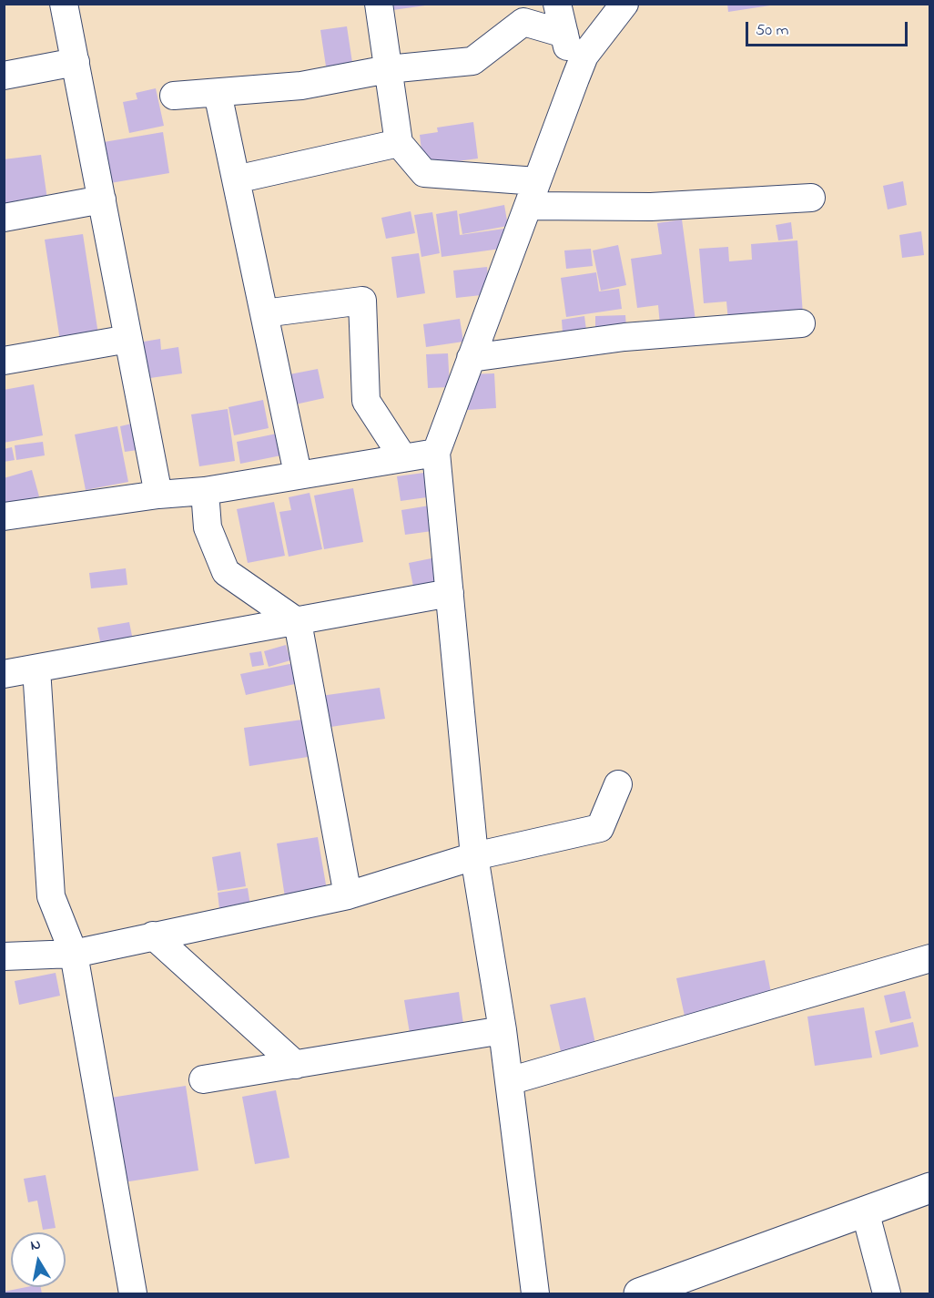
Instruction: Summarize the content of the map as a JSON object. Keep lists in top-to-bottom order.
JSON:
{
  "scale_bar": "50 m",
  "north": "top"
}
